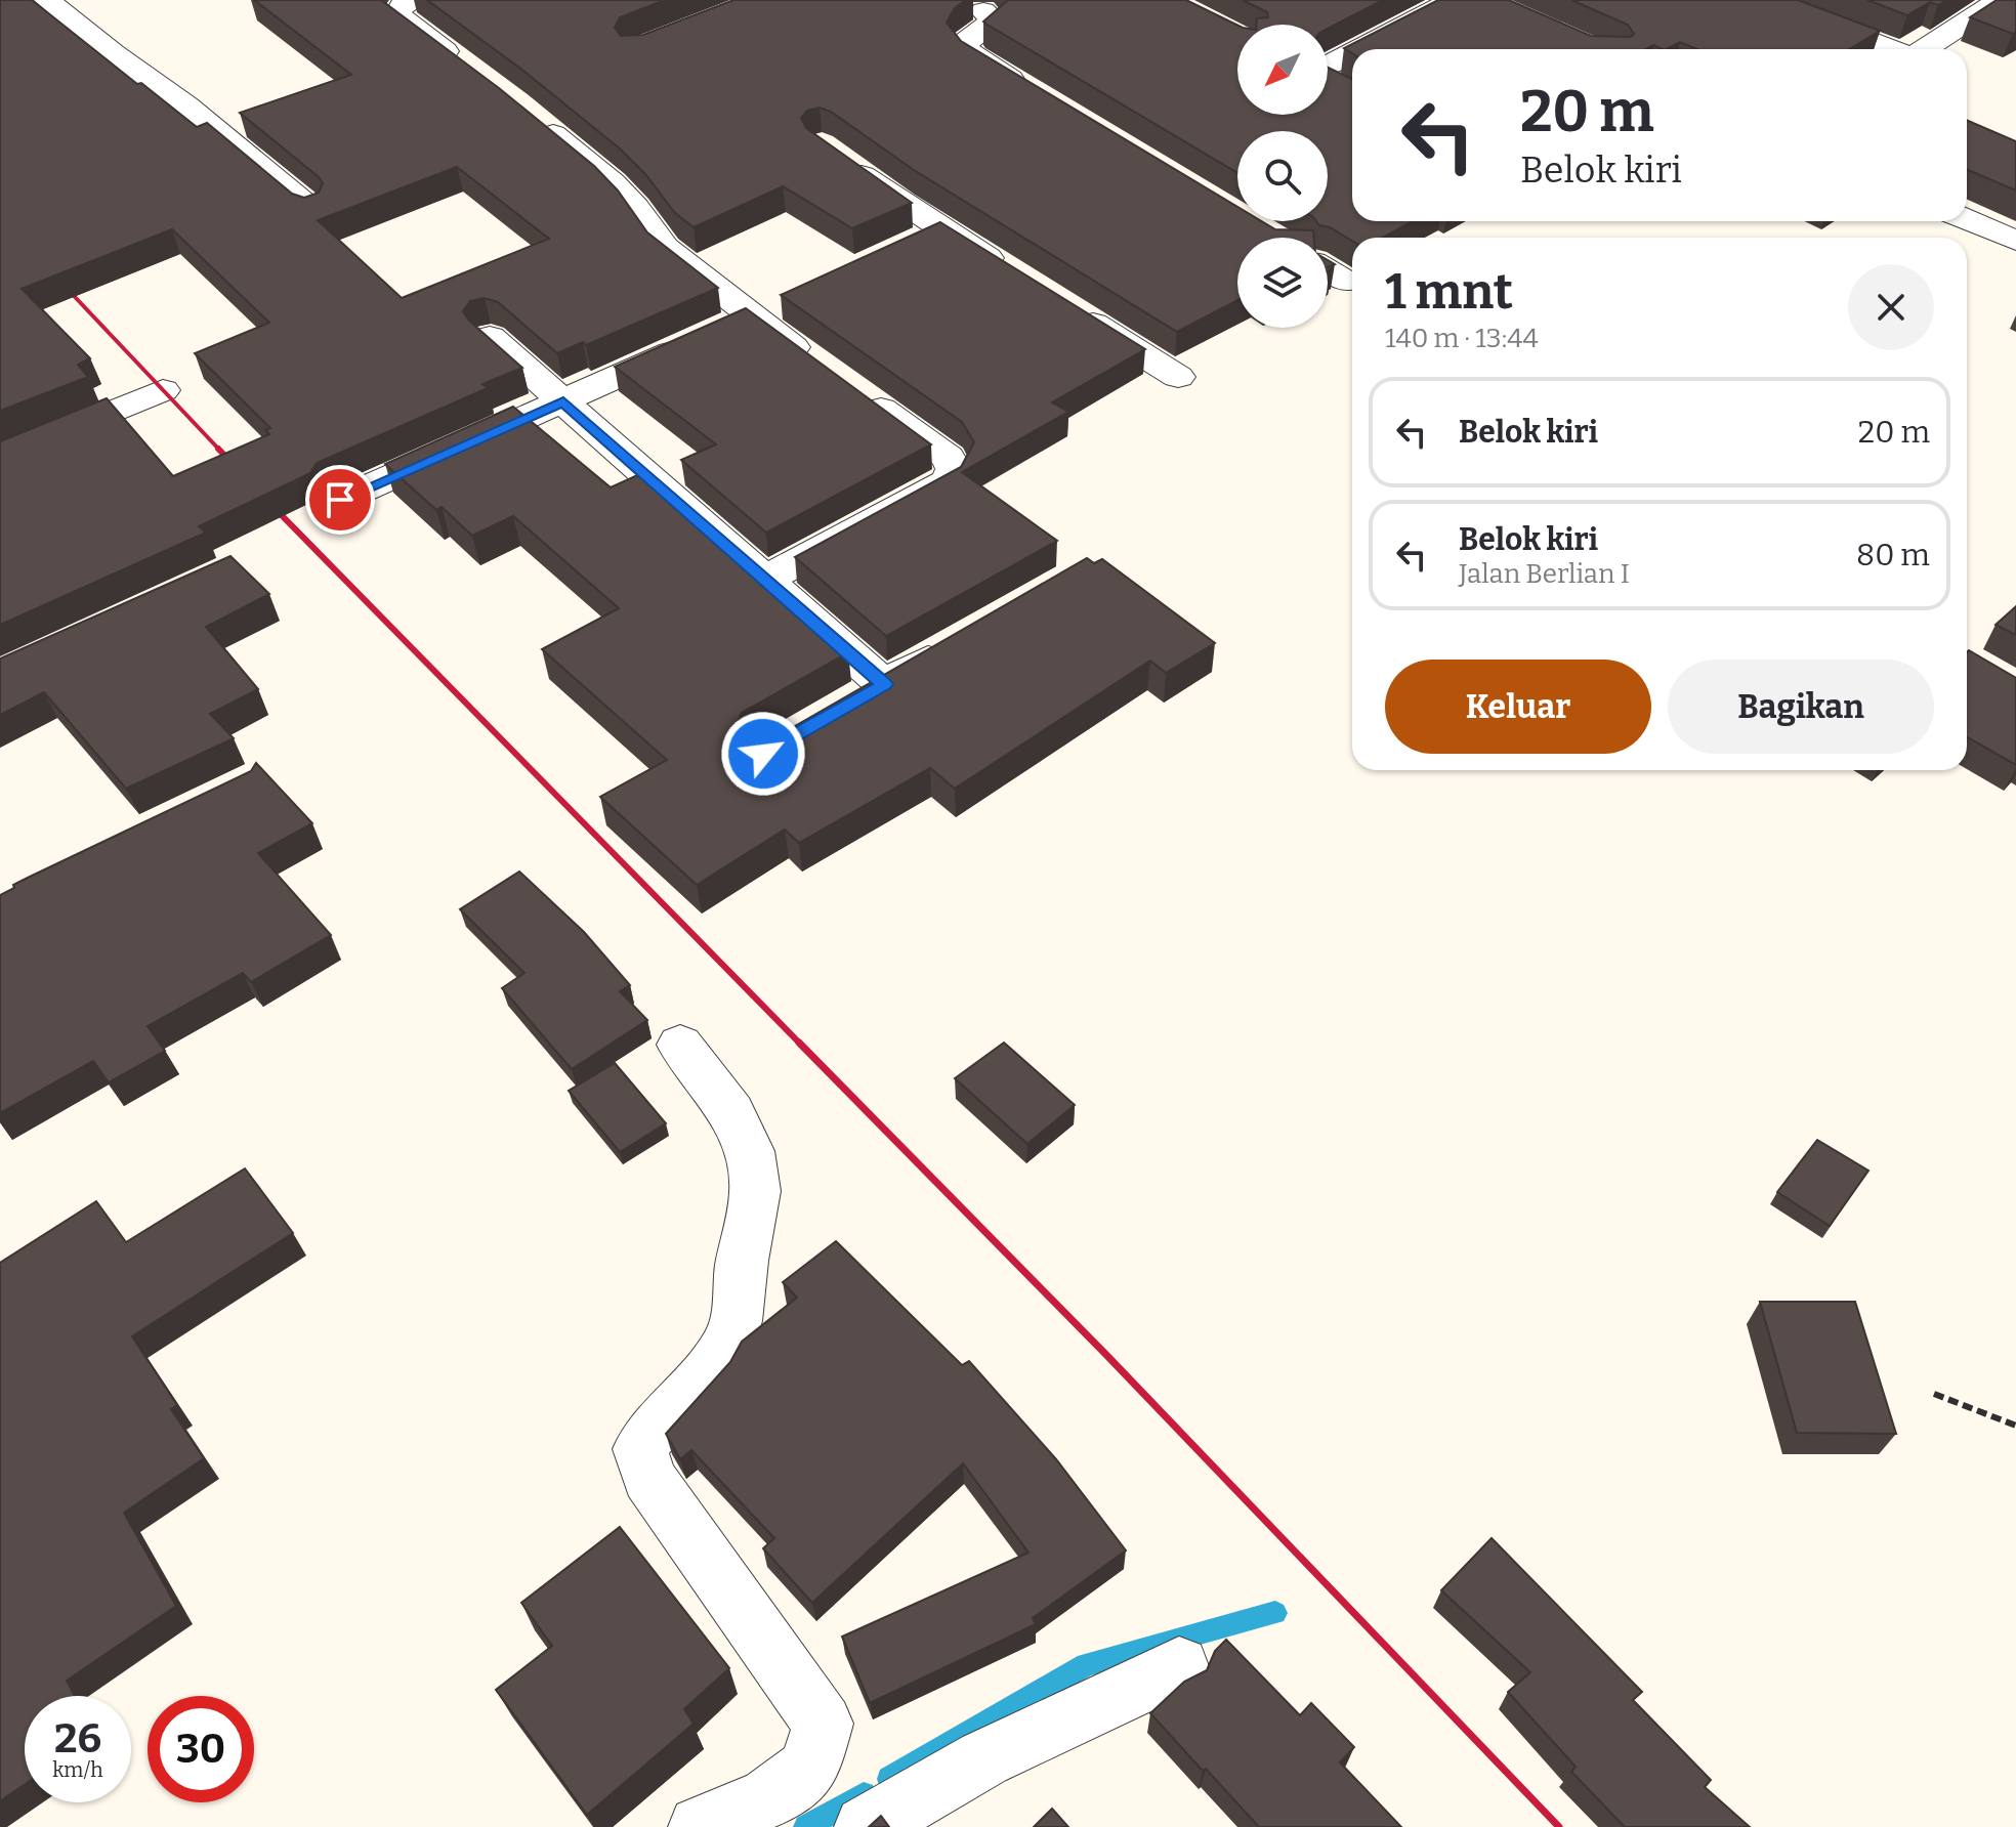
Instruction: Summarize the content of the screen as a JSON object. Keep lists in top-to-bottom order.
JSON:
{
  "north": "bottom left",
  "page": {
    "turn": ["20 m", "Belok kiri"],
    "heading": ["1 mnt", "140 m · 13:44"],
    "list": [
      {
        "name": "Belok kiri",
        "value": "20 m"
      },
      {
        "name": "Belok kiri",
        "note": "Jalan Berlian I",
        "value": "80 m"
      }
    ],
    "buttons": ["Keluar", "Bagikan"],
    "speed": "26 km/h",
    "limit": "30"
  }
}
